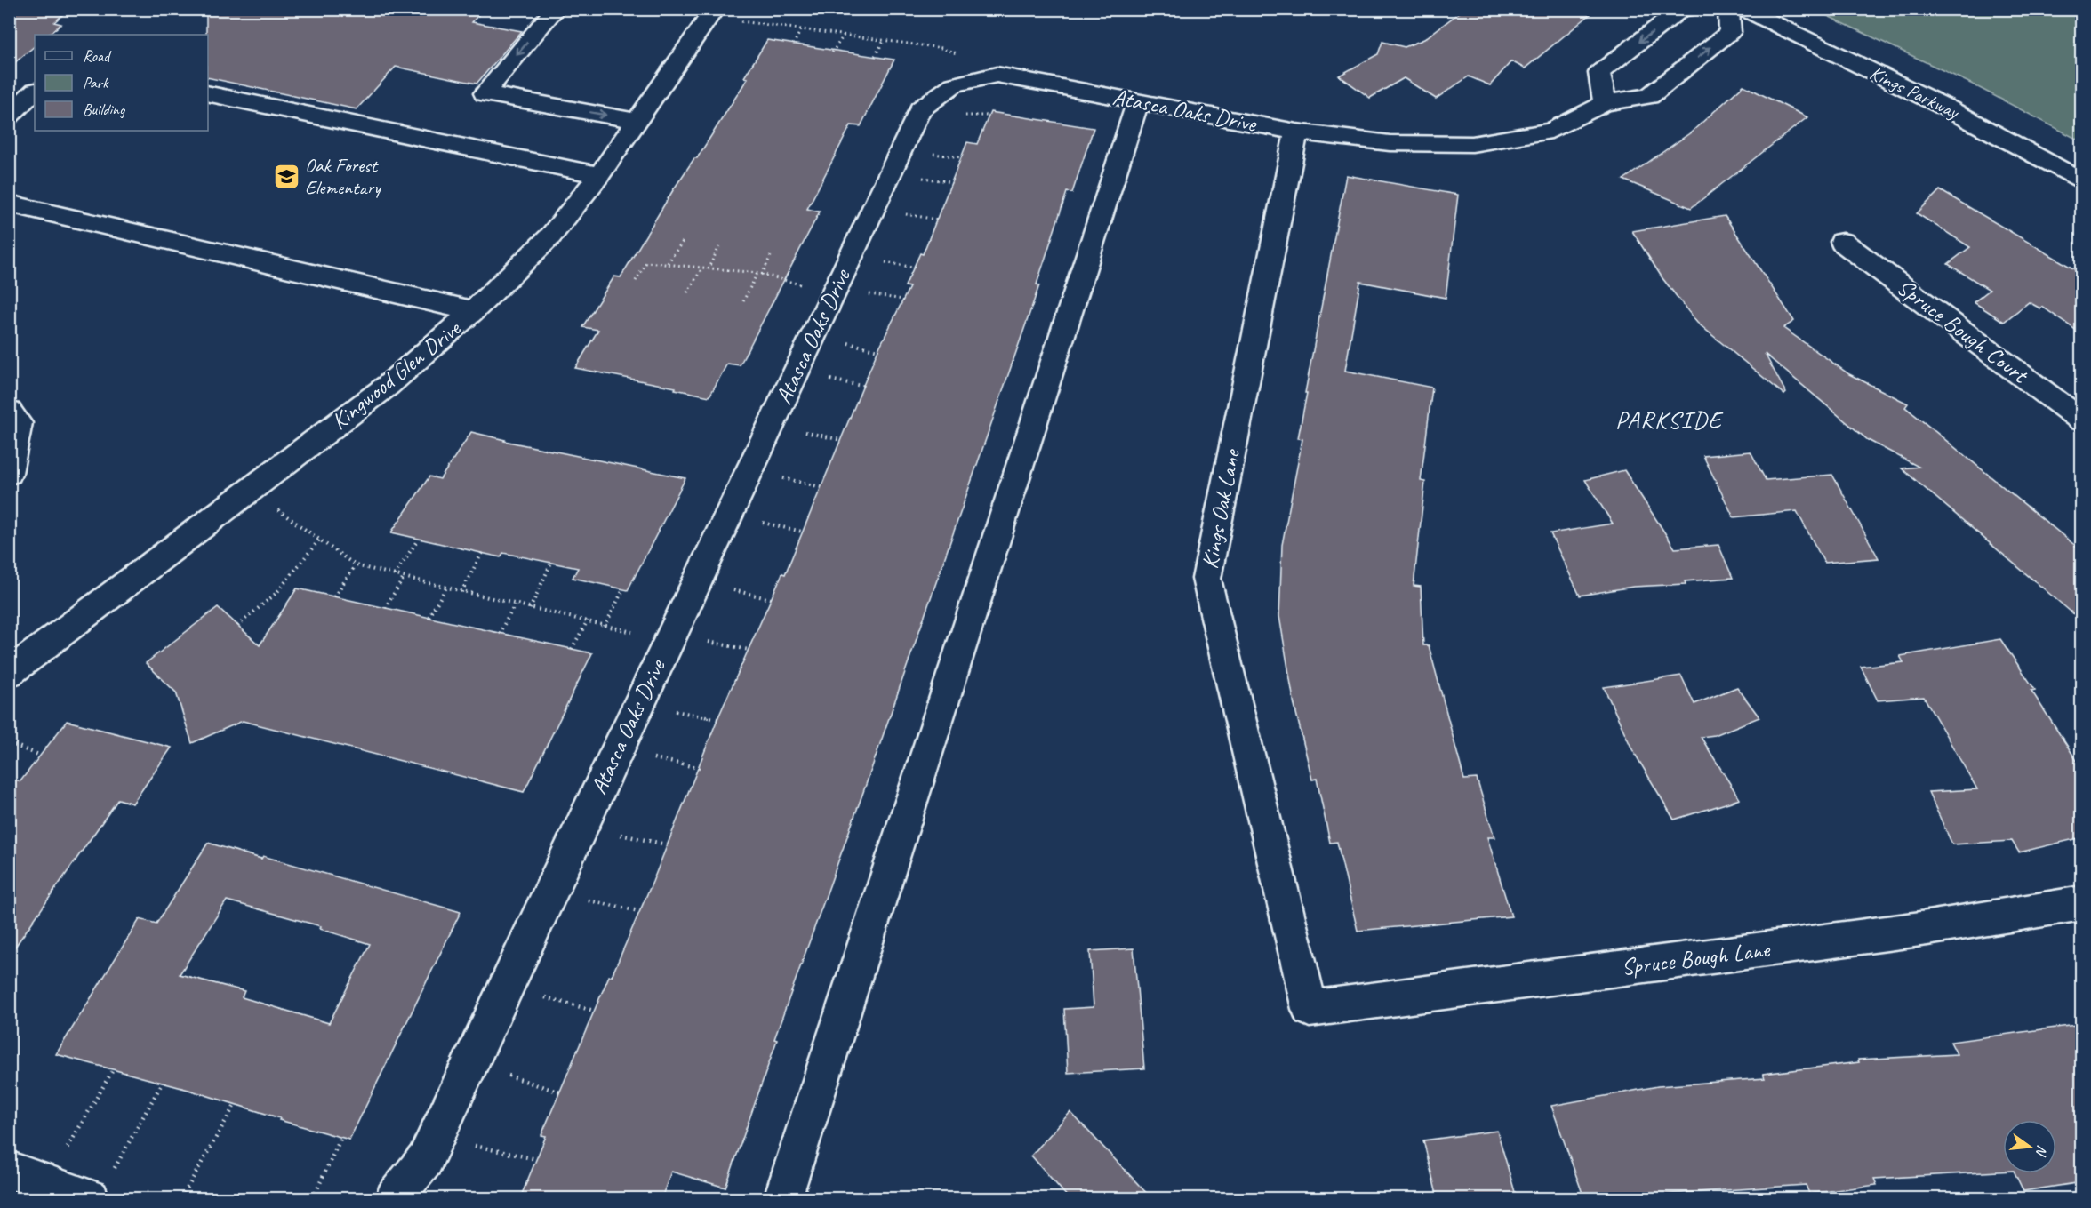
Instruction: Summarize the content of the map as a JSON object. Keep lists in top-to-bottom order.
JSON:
{
  "streets": {
    "street": [
      "Kings Parkway",
      "Atasca Oaks Drive",
      "Spruce Bough Court",
      "Kingwood Glen Drive",
      "Kings Oak Lane",
      "Spruce Bough Lane"
    ]
  },
  "crossings": [
    ["Atasca Oaks Drive", "Kings Oak Lane"],
    ["Kings Oak Lane", "Spruce Bough Lane"]
  ],
  "districts": ["PARKSIDE"],
  "places": {
    "school or university": ["Oak Forest Elementary"]
  },
  "legend": ["Road", "Park", "Building"],
  "north": "right"
}
